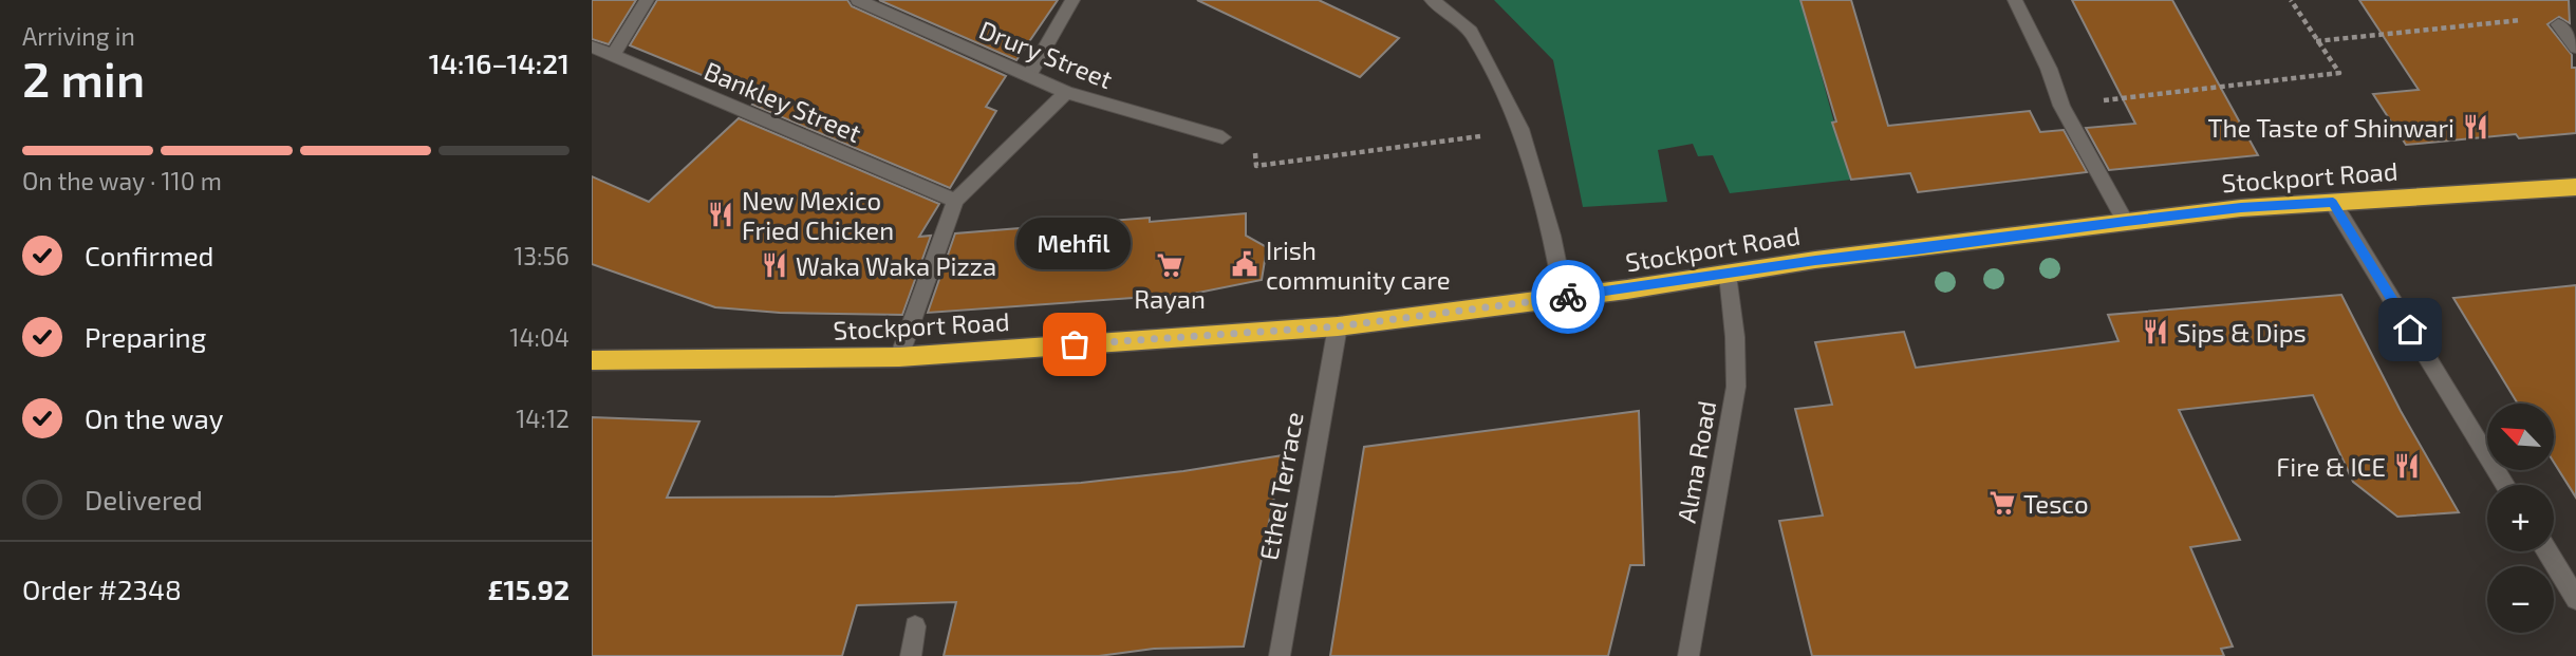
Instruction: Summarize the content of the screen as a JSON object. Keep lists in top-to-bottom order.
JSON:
{
  "streets": {
    "highway": ["Stockport Road"],
    "street": [
      "Drury Street",
      "Bankley Street",
      "Alma Road",
      "Ethel Terrace"
    ]
  },
  "crossings": [
    ["Stockport Road", "Alma Road"],
    ["Stockport Road", "Ethel Terrace"]
  ],
  "places": {
    "restaurant": [
      "The Taste of Shinwari",
      "New Mexico Fried Chicken",
      "Waka Waka Pizza",
      "Sips & Dips",
      "Fire & ICE"
    ],
    "public building": ["Irish community care"],
    "supermarket": ["Rayan", "Tesco"],
    "other": ["Mehfil"]
  },
  "north": "top left",
  "page": {
    "heading": ["2 min", "Arriving in", "14:16–14:21"],
    "panel": ["Order #2348", "£15.92"],
    "bar": "On the way · 110 m",
    "list": [
      ["Confirmed", "13:56"],
      ["Preparing", "14:04"],
      ["On the way", "14:12"],
      "Delivered"
    ],
    "bubble": "Mehfil",
    "map_buttons": ["+", "−"]
  }
}
